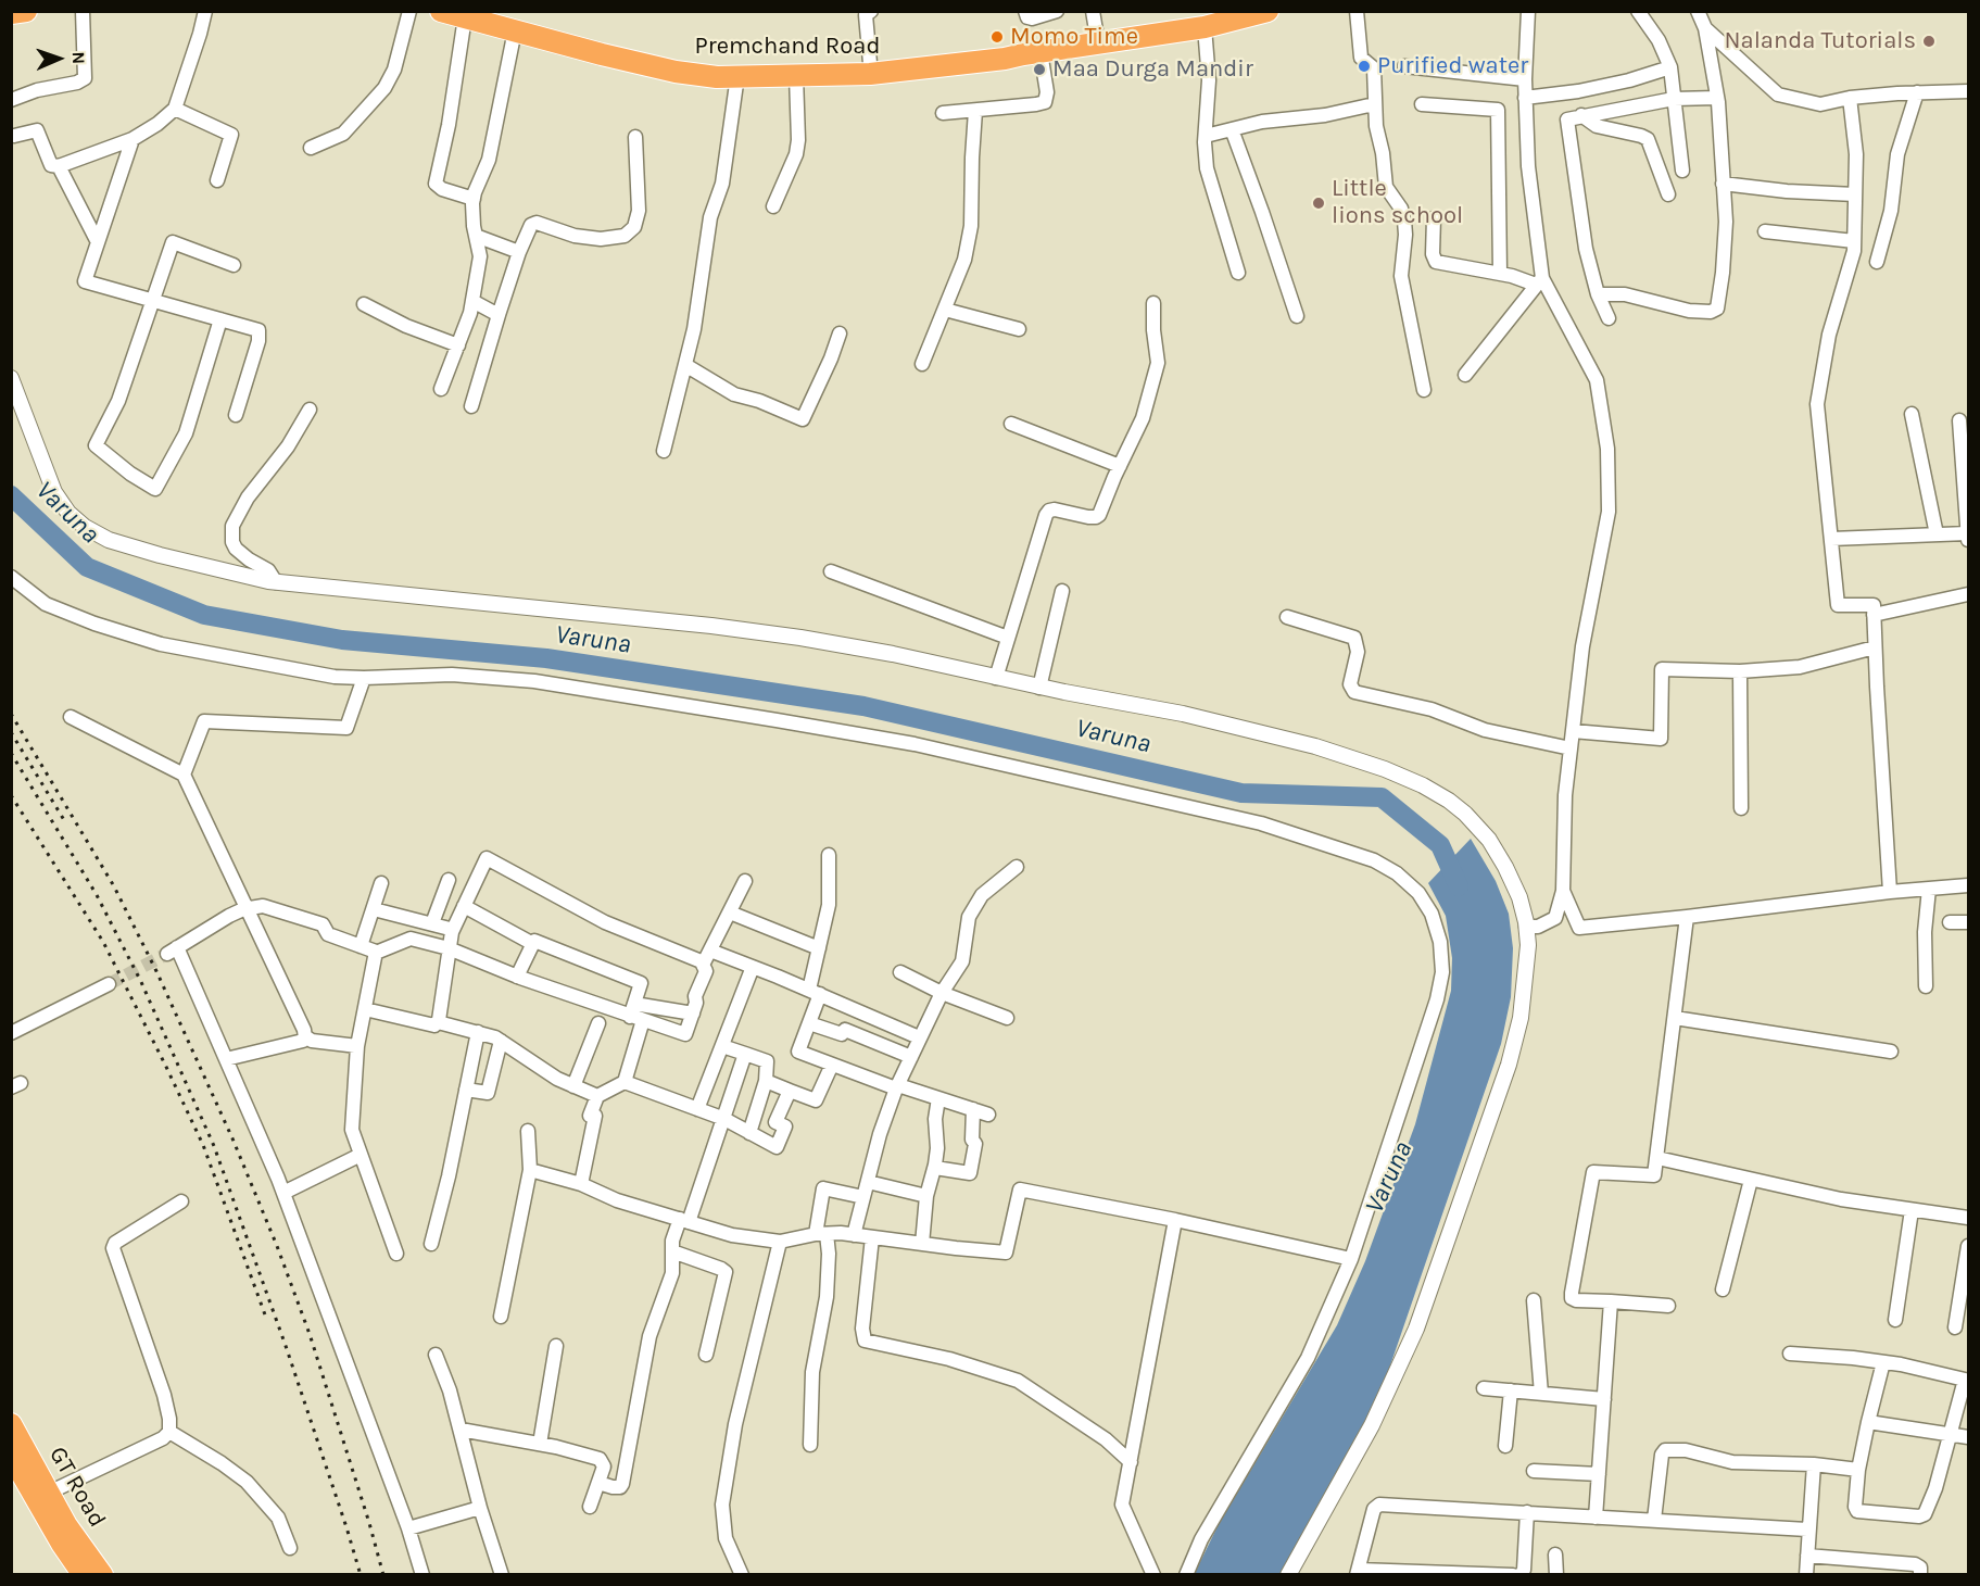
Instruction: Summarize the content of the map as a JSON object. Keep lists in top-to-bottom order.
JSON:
{
  "streets": {
    "highway": ["Premchand Road", "GT Road"]
  },
  "water": ["Varuna"],
  "places": [
    "Momo Time",
    "Nalanda Tutorials",
    "Purified water",
    "Maa Durga Mandir",
    "Little lions school"
  ],
  "north": "right"
}
